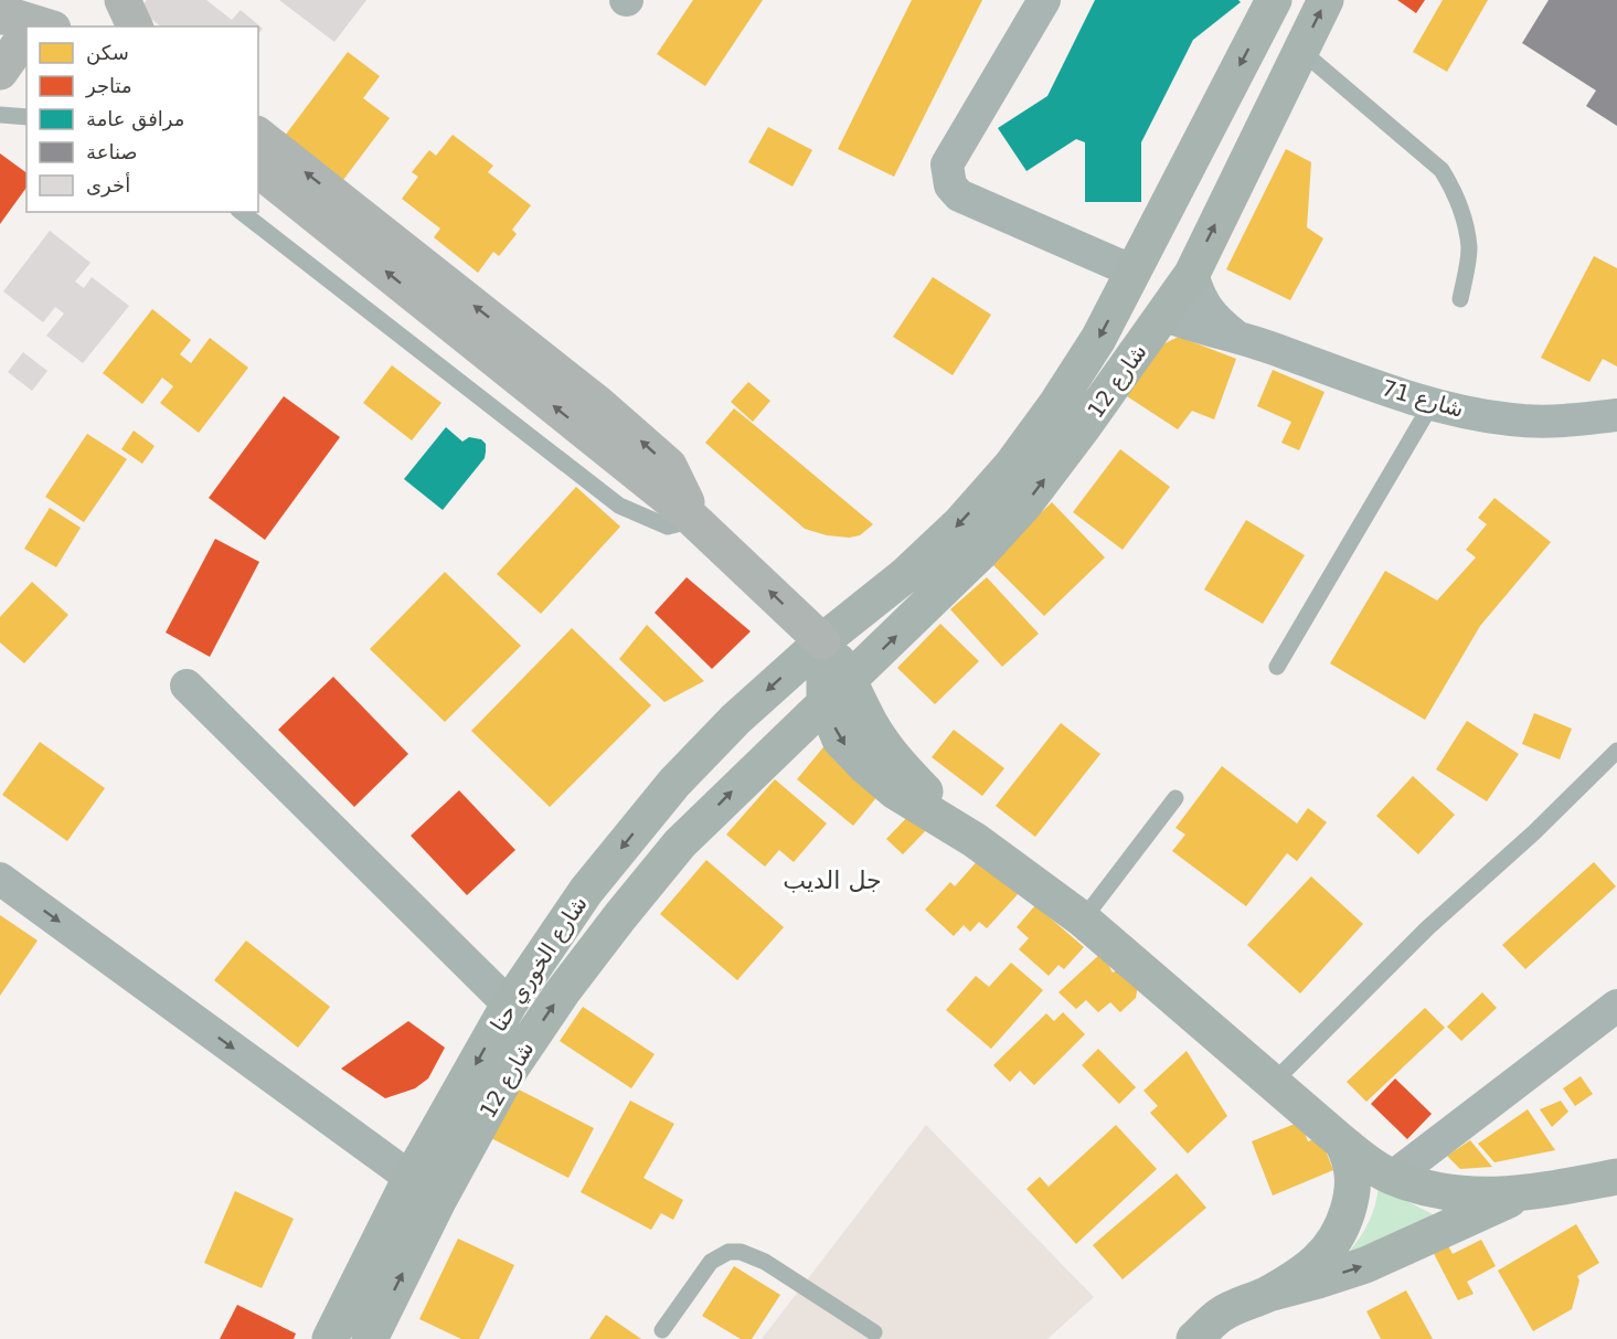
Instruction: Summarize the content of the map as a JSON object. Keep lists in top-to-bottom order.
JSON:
{
  "streets": {
    "street": ["شارع 12", "شارع 71", "شارع الخوري حنا"]
  },
  "crossings": [
    ["شارع 12", "شارع 71"],
    ["شارع 12", "شارع الخوري حنا"]
  ],
  "one_way": ["شارع الخوري حنا"],
  "districts": ["جل الديب"],
  "legend": [
    "سكن",
    "متاجر",
    "مرافق عامة",
    "صناعة",
    "أخرى"
  ]
}
